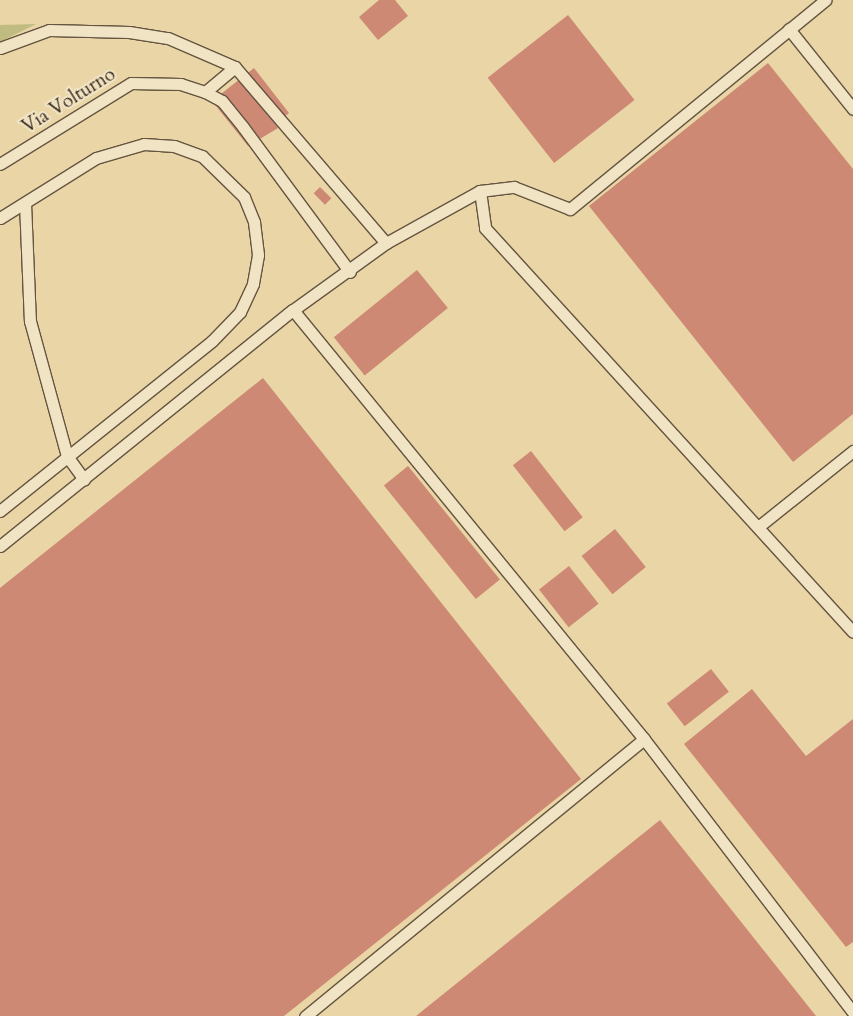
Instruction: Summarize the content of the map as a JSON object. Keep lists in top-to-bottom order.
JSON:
{
  "streets": {
    "lane": ["Via Volturno"]
  }
}
